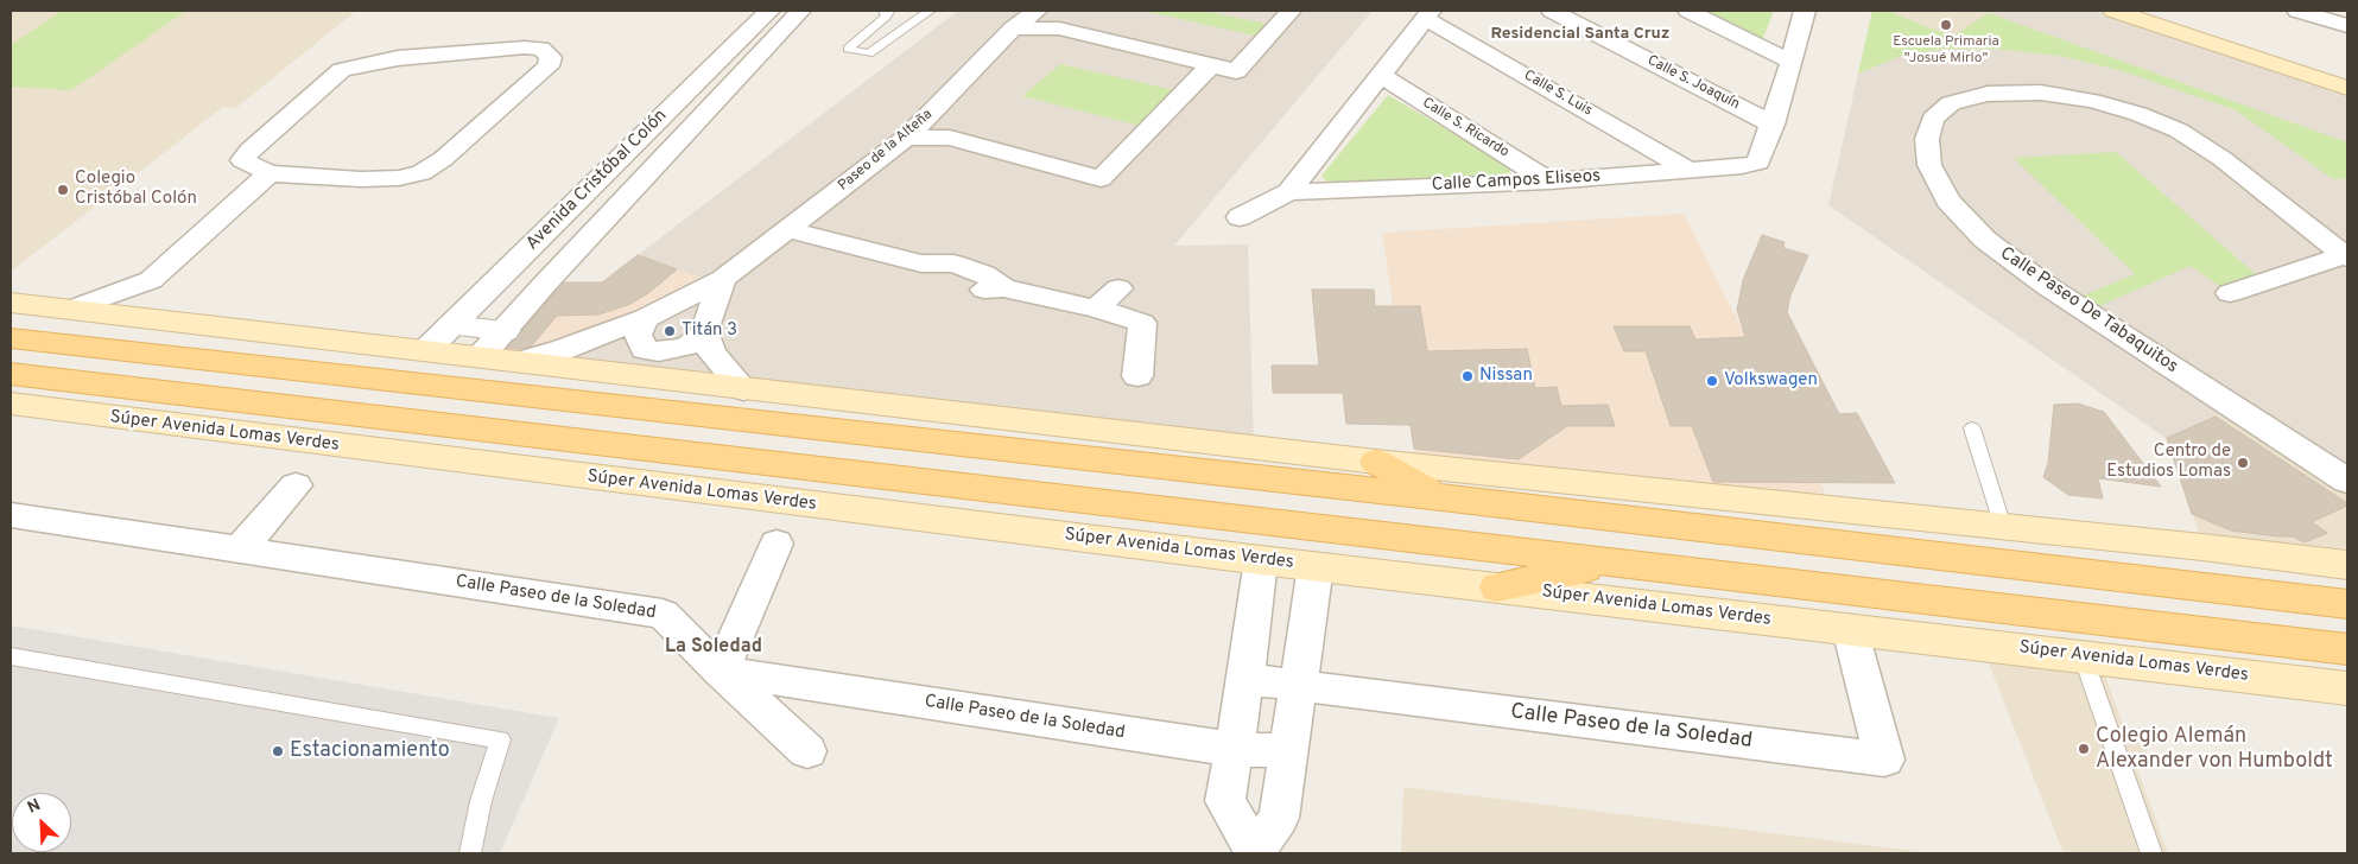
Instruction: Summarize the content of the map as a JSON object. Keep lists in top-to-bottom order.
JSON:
{
  "streets": {
    "main road": ["Súper Avenida Lomas Verdes"],
    "street": [
      "Calle S. Joaquín",
      "Calle S. Luis",
      "Calle S. Ricardo",
      "Paseo de la Alteña",
      "Avenida Cristóbal Colón",
      "Calle Campos Eliseos",
      "Calle Paseo De Tabaquitos",
      "Calle Paseo de la Soledad"
    ]
  },
  "crossings": [
    ["Calle S. Joaquín", "Calle Campos Eliseos"],
    ["Calle S. Luis", "Calle Campos Eliseos"],
    ["Calle S. Ricardo", "Calle Campos Eliseos"],
    ["Súper Avenida Lomas Verdes", "Calle Paseo de la Soledad"]
  ],
  "districts": ["Residencial Santa Cruz", "La Soledad"],
  "places": [
    "Escuela Primaria \"Josué Mirlo\"",
    "Colegio Cristóbal Colón",
    "Titán 3",
    "Nissan",
    "Volkswagen",
    "Centro de Estudios Lomas",
    "Colegio Alemán Alexander von Humboldt",
    "Estacionamiento"
  ],
  "north": "top left"
}
